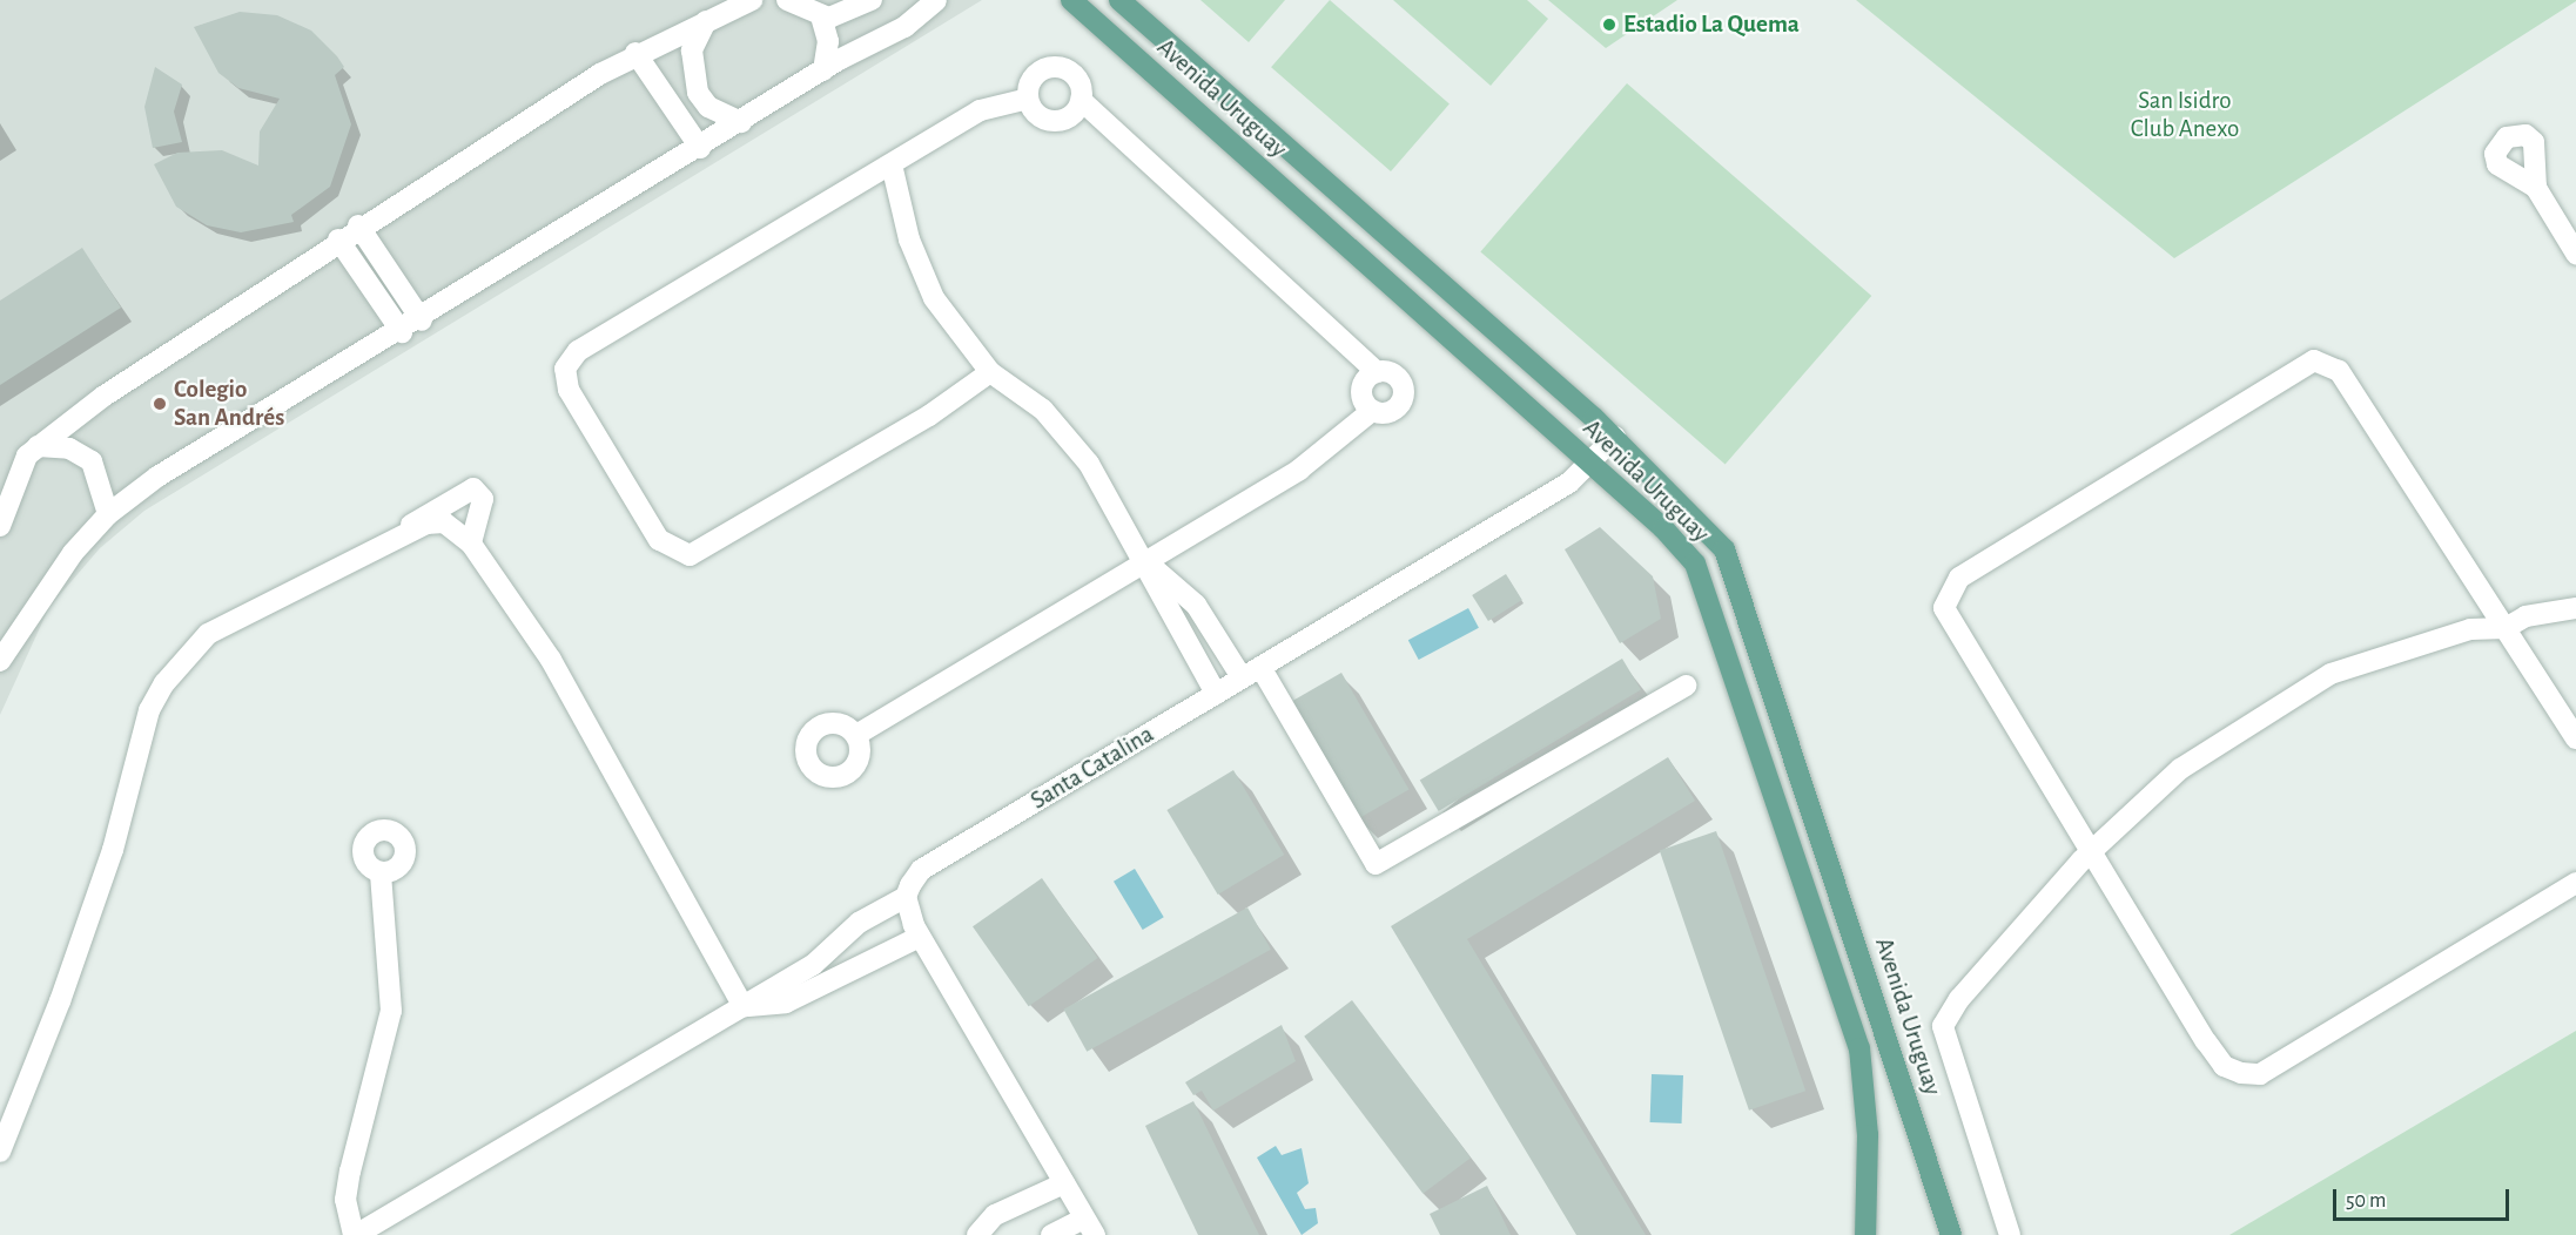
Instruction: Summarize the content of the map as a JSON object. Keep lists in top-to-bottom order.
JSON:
{
  "streets": {
    "main road": ["Avenida Uruguay"],
    "street": ["Santa Catalina"]
  },
  "crossings": [
    ["Avenida Uruguay", "Santa Catalina"]
  ],
  "parks": ["San Isidro Club Anexo"],
  "places": ["Estadio La Quema", "Colegio San Andrés"],
  "scale_bar": "50 m"
}
